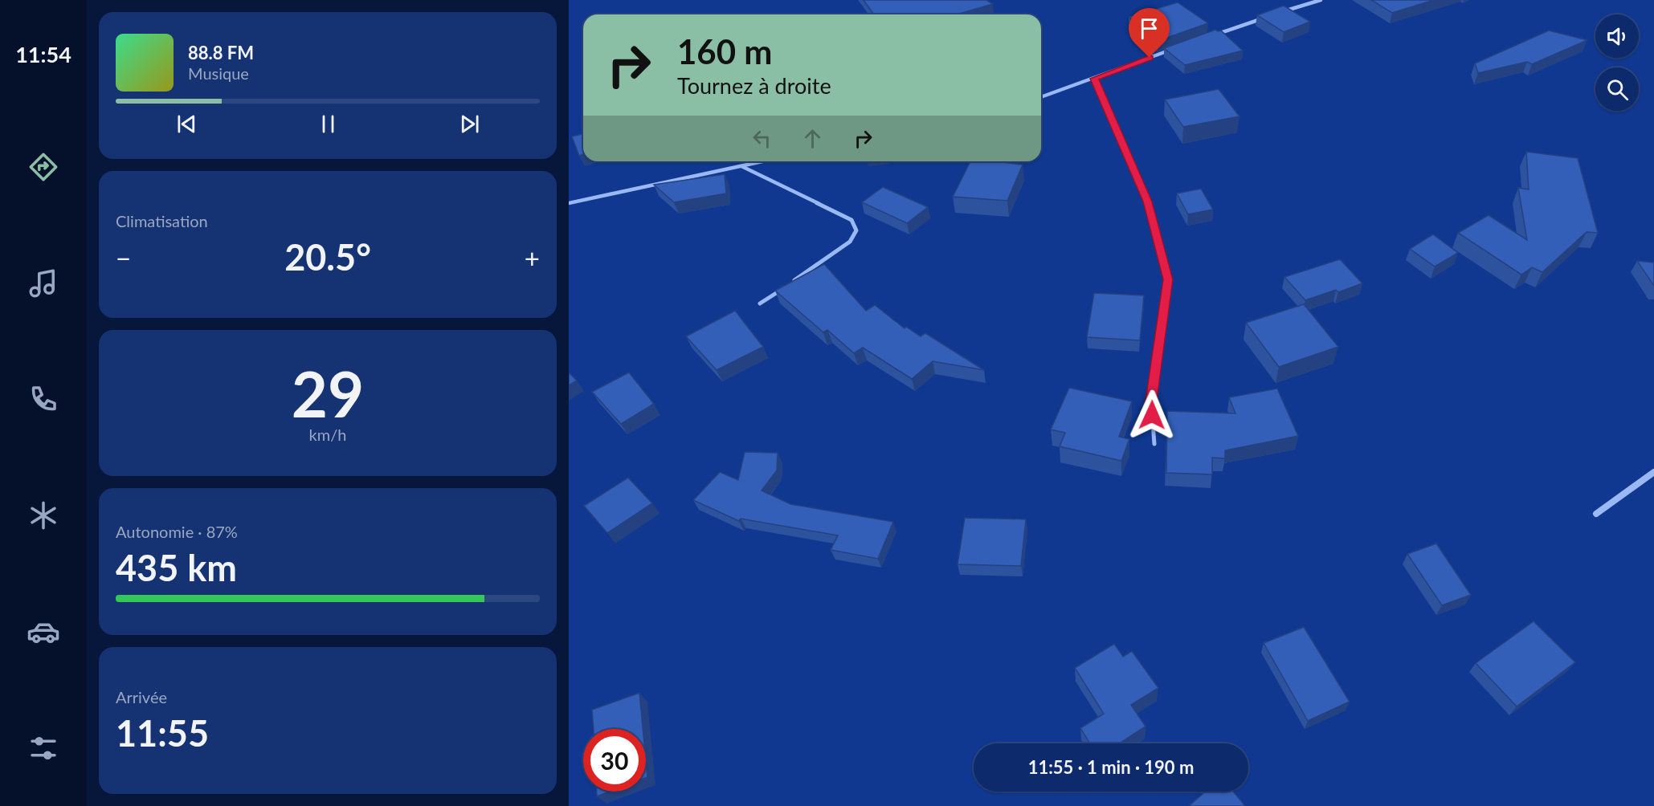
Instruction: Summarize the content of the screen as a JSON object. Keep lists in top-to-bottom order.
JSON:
{
  "page": {
    "tabs": "11:54",
    "turn": ["160 m", "Tournez à droite"],
    "song": ["88.8 FM", "Musique"],
    "tile": [
      "Climatisation",
      ["29", "km/h"],
      ["Autonomie · 87%", "435 km"],
      ["Arrivée", "11:55"]
    ],
    "heat": ["−", "20.5°", "+"],
    "limit": "30",
    "trip": "11:55 · 1 min · 190 m"
  }
}
